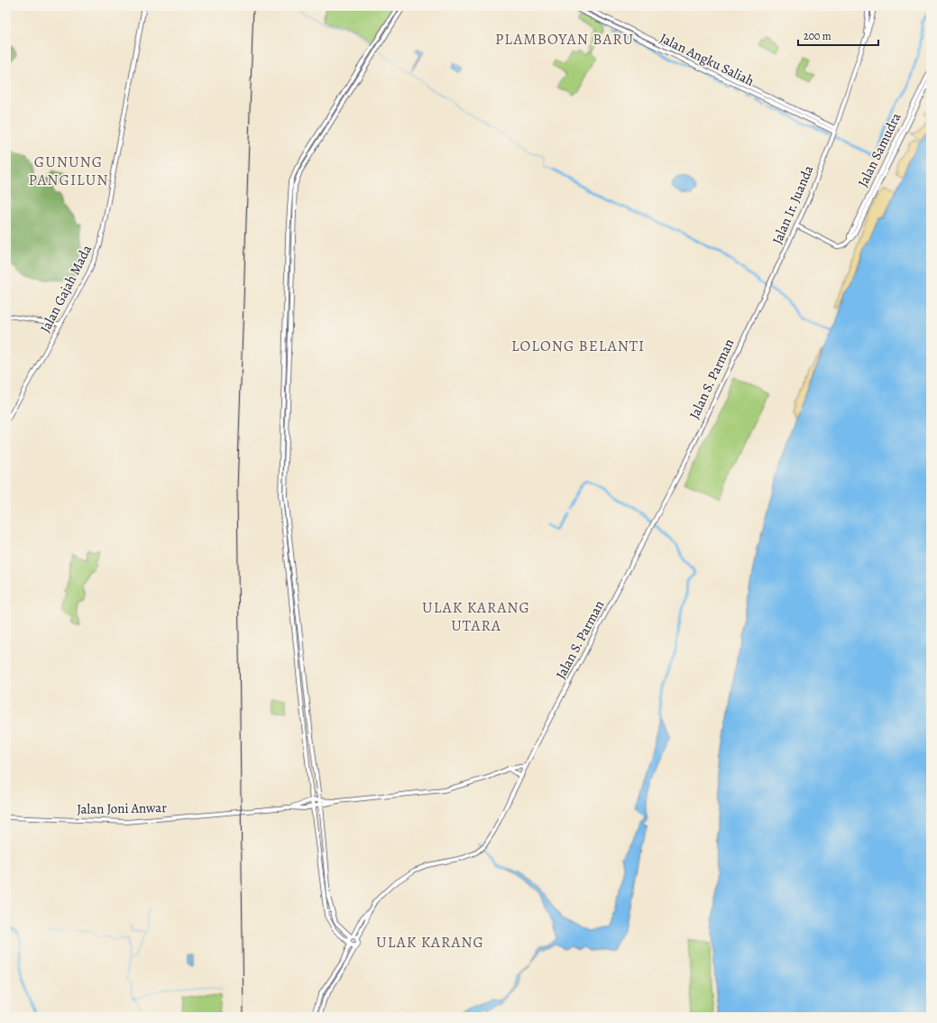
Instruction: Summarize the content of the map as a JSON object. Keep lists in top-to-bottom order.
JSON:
{
  "streets": {
    "main road": [
      "Jalan Angku Saliah",
      "Jalan Samudra",
      "Jalan Ir. Juanda",
      "Jalan Gajah Mada",
      "Jalan S. Parman",
      "Jalan Joni Anwar"
    ]
  },
  "crossings": [
    ["Jalan Angku Saliah", "Jalan Ir. Juanda"],
    ["Jalan Samudra", "Jalan Ir. Juanda"],
    ["Jalan Ir. Juanda", "Jalan S. Parman"]
  ],
  "districts": [
    "PLAMBOYAN BARU",
    "GUNUNG PANGILUN",
    "LOLONG BELANTI",
    "ULAK KARANG UTARA",
    "ULAK KARANG"
  ],
  "scale_bar": "200 m"
}
